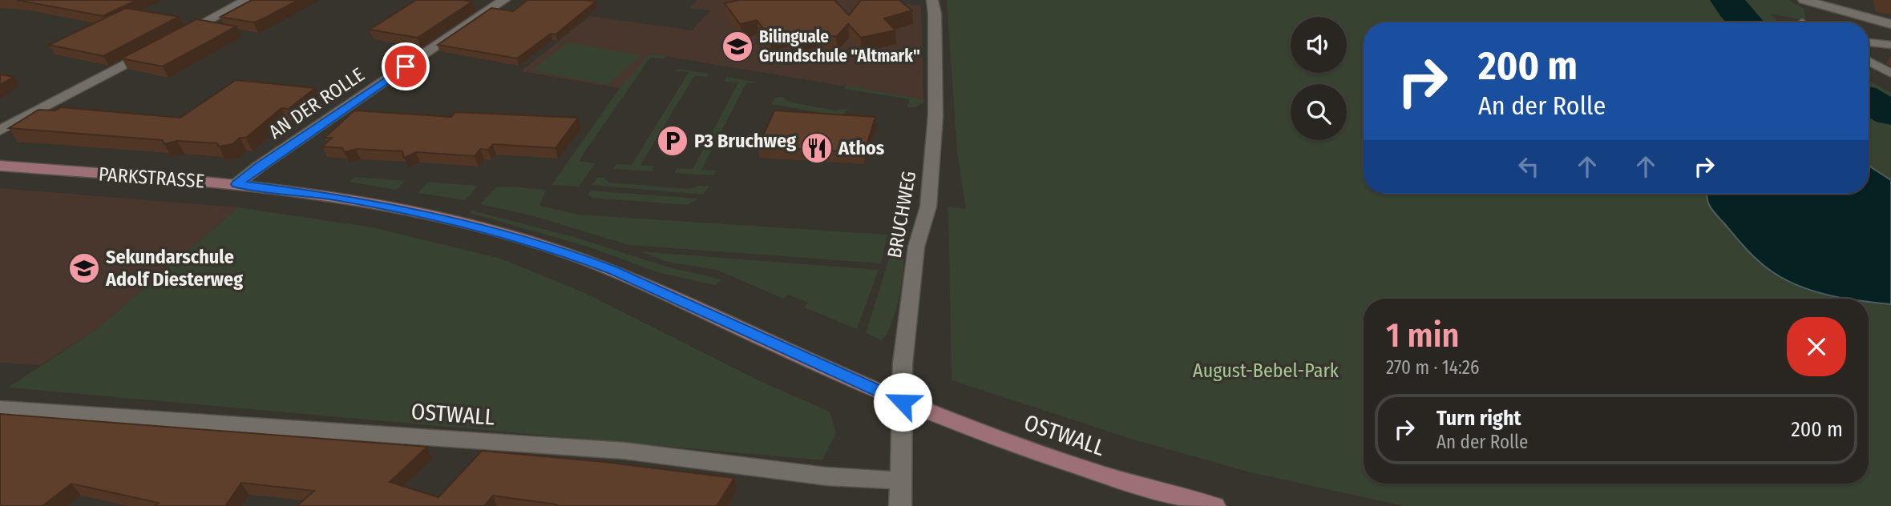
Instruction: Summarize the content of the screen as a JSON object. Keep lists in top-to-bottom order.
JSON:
{
  "streets": {
    "main road": ["PARKSTRASSE", "OSTWALL"],
    "street": ["AN DER ROLLE", "BRUCHWEG"]
  },
  "crossings": [
    ["AN DER ROLLE", "PARKSTRASSE"],
    ["PARKSTRASSE", "BRUCHWEG"],
    ["PARKSTRASSE", "OSTWALL"],
    ["BRUCHWEG", "OSTWALL"]
  ],
  "parks": ["August-Bebel-Park"],
  "places": {
    "school or university": ["Bilinguale Grundschule \"Altmark\"", "Sekundarschule Adolf Diesterweg"],
    "parking": ["P3 Bruchweg"],
    "restaurant": ["Athos"]
  },
  "page": {
    "turn": ["200 m", "An der Rolle"],
    "heading": ["1 min", "270 m · 14:26"],
    "list": [
      {
        "name": "Turn right",
        "note": "An der Rolle",
        "value": "200 m"
      }
    ]
  }
}
